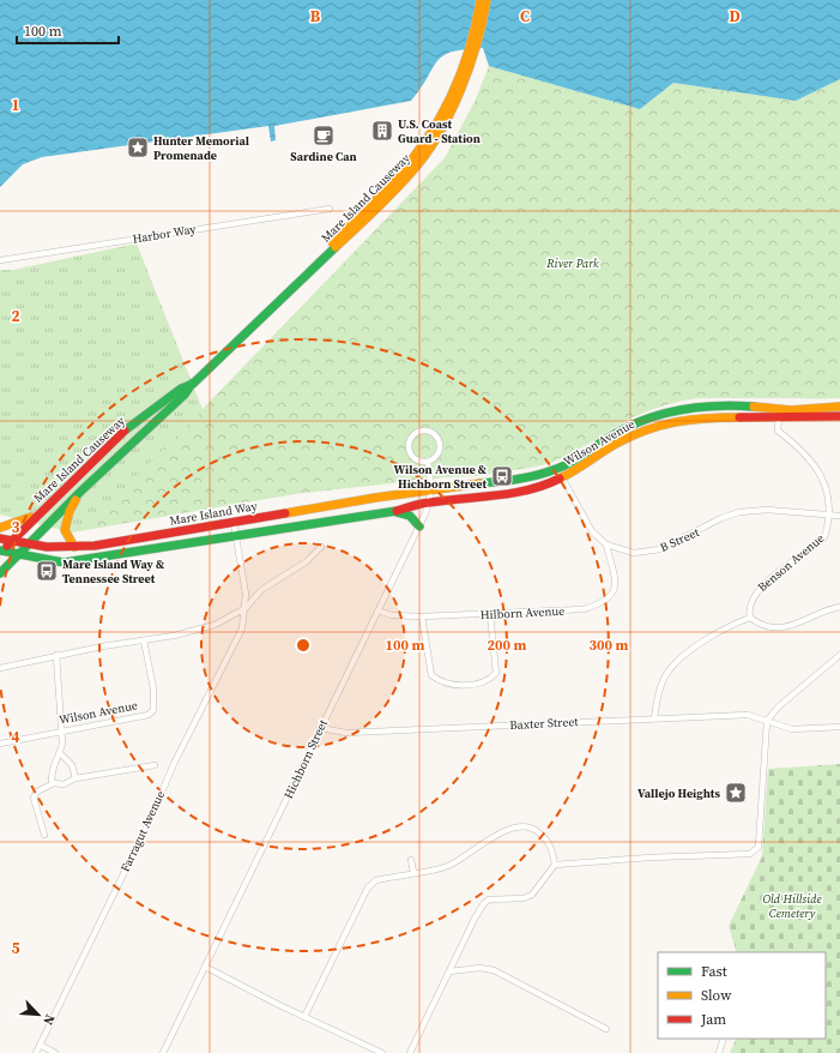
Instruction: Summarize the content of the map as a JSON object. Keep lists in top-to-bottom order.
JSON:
{
  "streets": {
    "main road": ["Mare Island Causeway", "Wilson Avenue", "Mare Island Way"],
    "street": [
      "Harbor Way",
      "B Street",
      "Benson Avenue",
      "Hilborn Avenue",
      "Baxter Street",
      "Hichborn Street",
      "Farragut Avenue"
    ]
  },
  "crossings": [
    ["Mare Island Causeway", "Mare Island Way"],
    ["Wilson Avenue", "Mare Island Way"],
    ["Wilson Avenue", "B Street"],
    ["Wilson Avenue", "Hichborn Street"],
    ["Mare Island Way", "Hichborn Street"],
    ["Mare Island Way", "Farragut Avenue"],
    ["B Street", "Benson Avenue"],
    ["B Street", "Hilborn Avenue"],
    ["Hilborn Avenue", "Hichborn Street"],
    ["Baxter Street", "Hichborn Street"]
  ],
  "parks": ["River Park", "Old Hillside Cemetery"],
  "places": {
    "building": ["U.S. Coast Guard - Station"],
    "cafe": ["Sardine Can"],
    "place": ["Hunter Memorial Promenade", "Vallejo Heights"],
    "bus stop": ["Wilson Avenue & Hichborn Street", "Mare Island Way & Tennessee Street"]
  },
  "legend": ["Fast", "Slow", "Jam"],
  "scale_bar": "100 m",
  "north": "bottom right",
  "grid": {
    "columns": ["B", "C", "D"],
    "rows": [
      "1",
      "2",
      "3",
      "4",
      "5"
    ]
  },
  "rings": ["100 m", "200 m", "300 m"]
}
